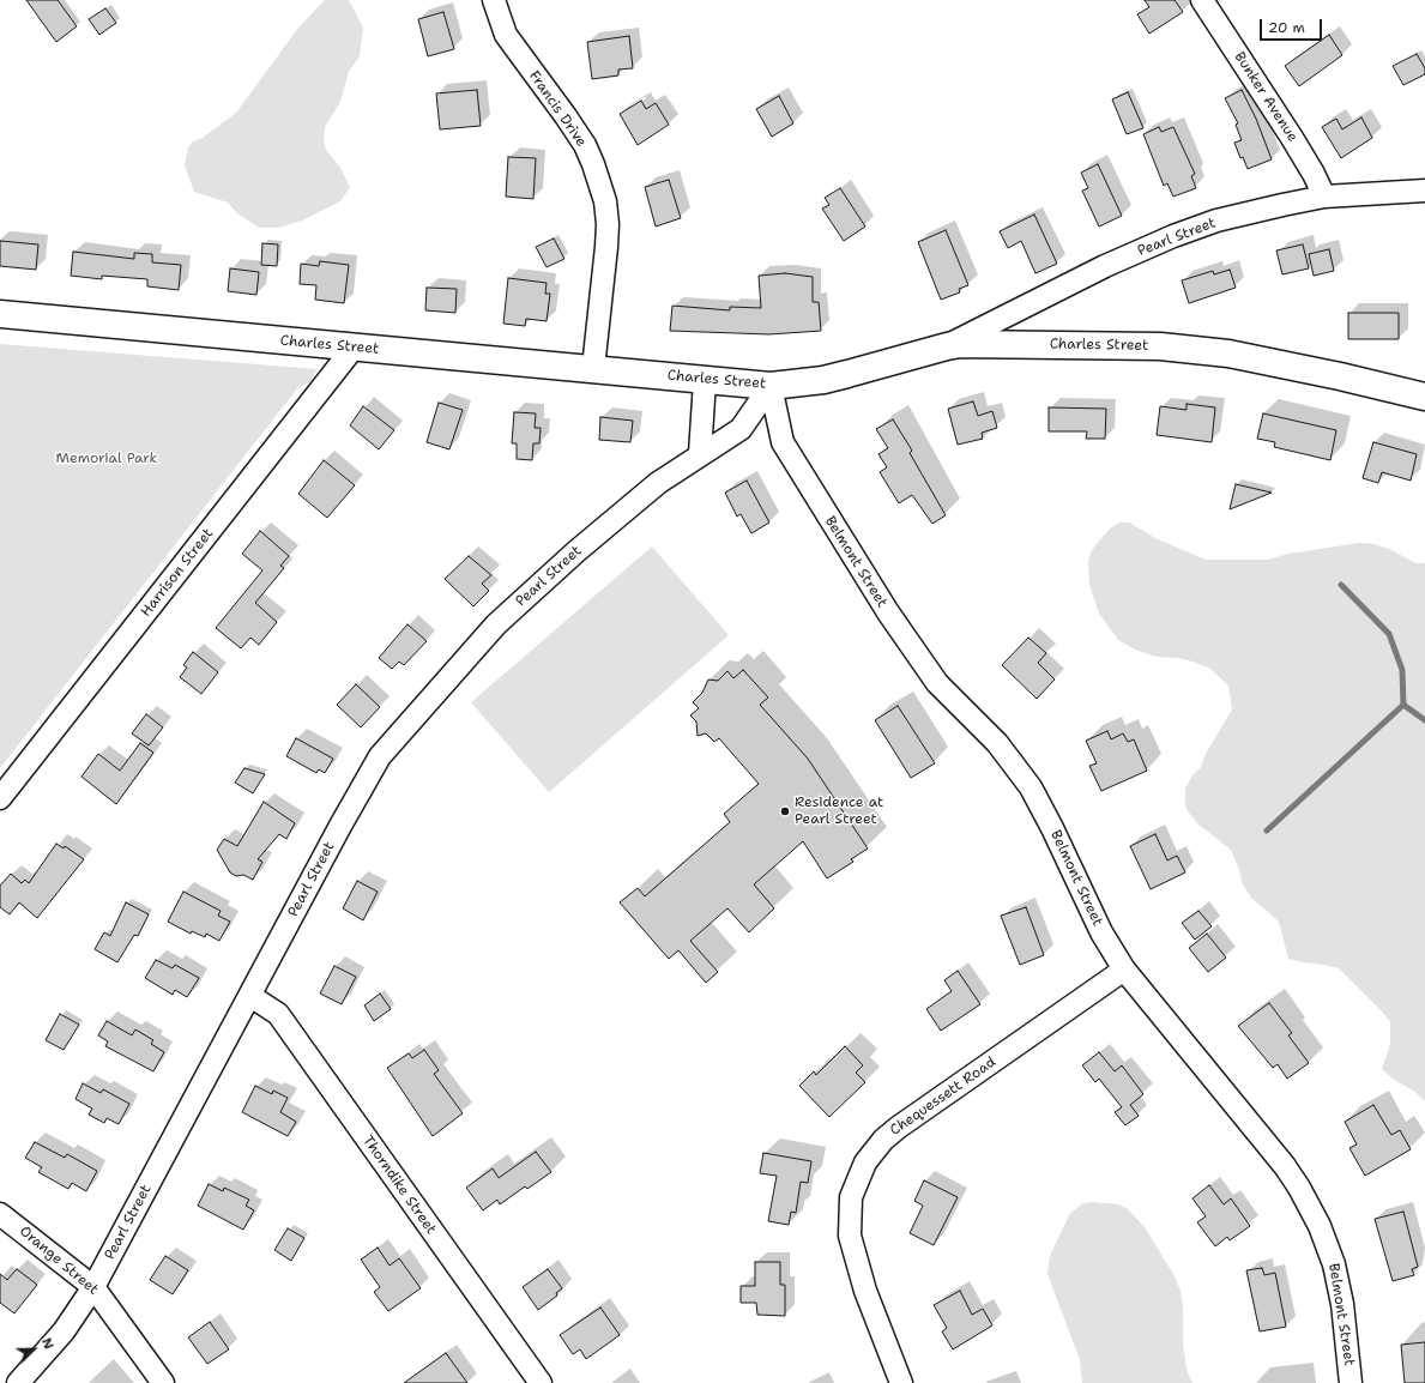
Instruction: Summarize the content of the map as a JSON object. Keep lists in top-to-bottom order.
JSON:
{
  "streets": {
    "street": [
      "Bunker Avenue",
      "Francis Drive",
      "Pearl Street",
      "Charles Street",
      "Belmont Street",
      "Harrison Street",
      "Chequessett Road",
      "Thorndike Street",
      "Orange Street"
    ]
  },
  "crossings": [
    ["Bunker Avenue", "Pearl Street"],
    ["Francis Drive", "Charles Street"],
    ["Pearl Street", "Charles Street"],
    ["Pearl Street", "Belmont Street"],
    ["Pearl Street", "Thorndike Street"],
    ["Pearl Street", "Orange Street"],
    ["Charles Street", "Belmont Street"],
    ["Charles Street", "Harrison Street"],
    ["Belmont Street", "Chequessett Road"]
  ],
  "parks": ["Memorial Park"],
  "places": ["Residence at Pearl Street"],
  "scale_bar": "20 m",
  "north": "top right"
}
